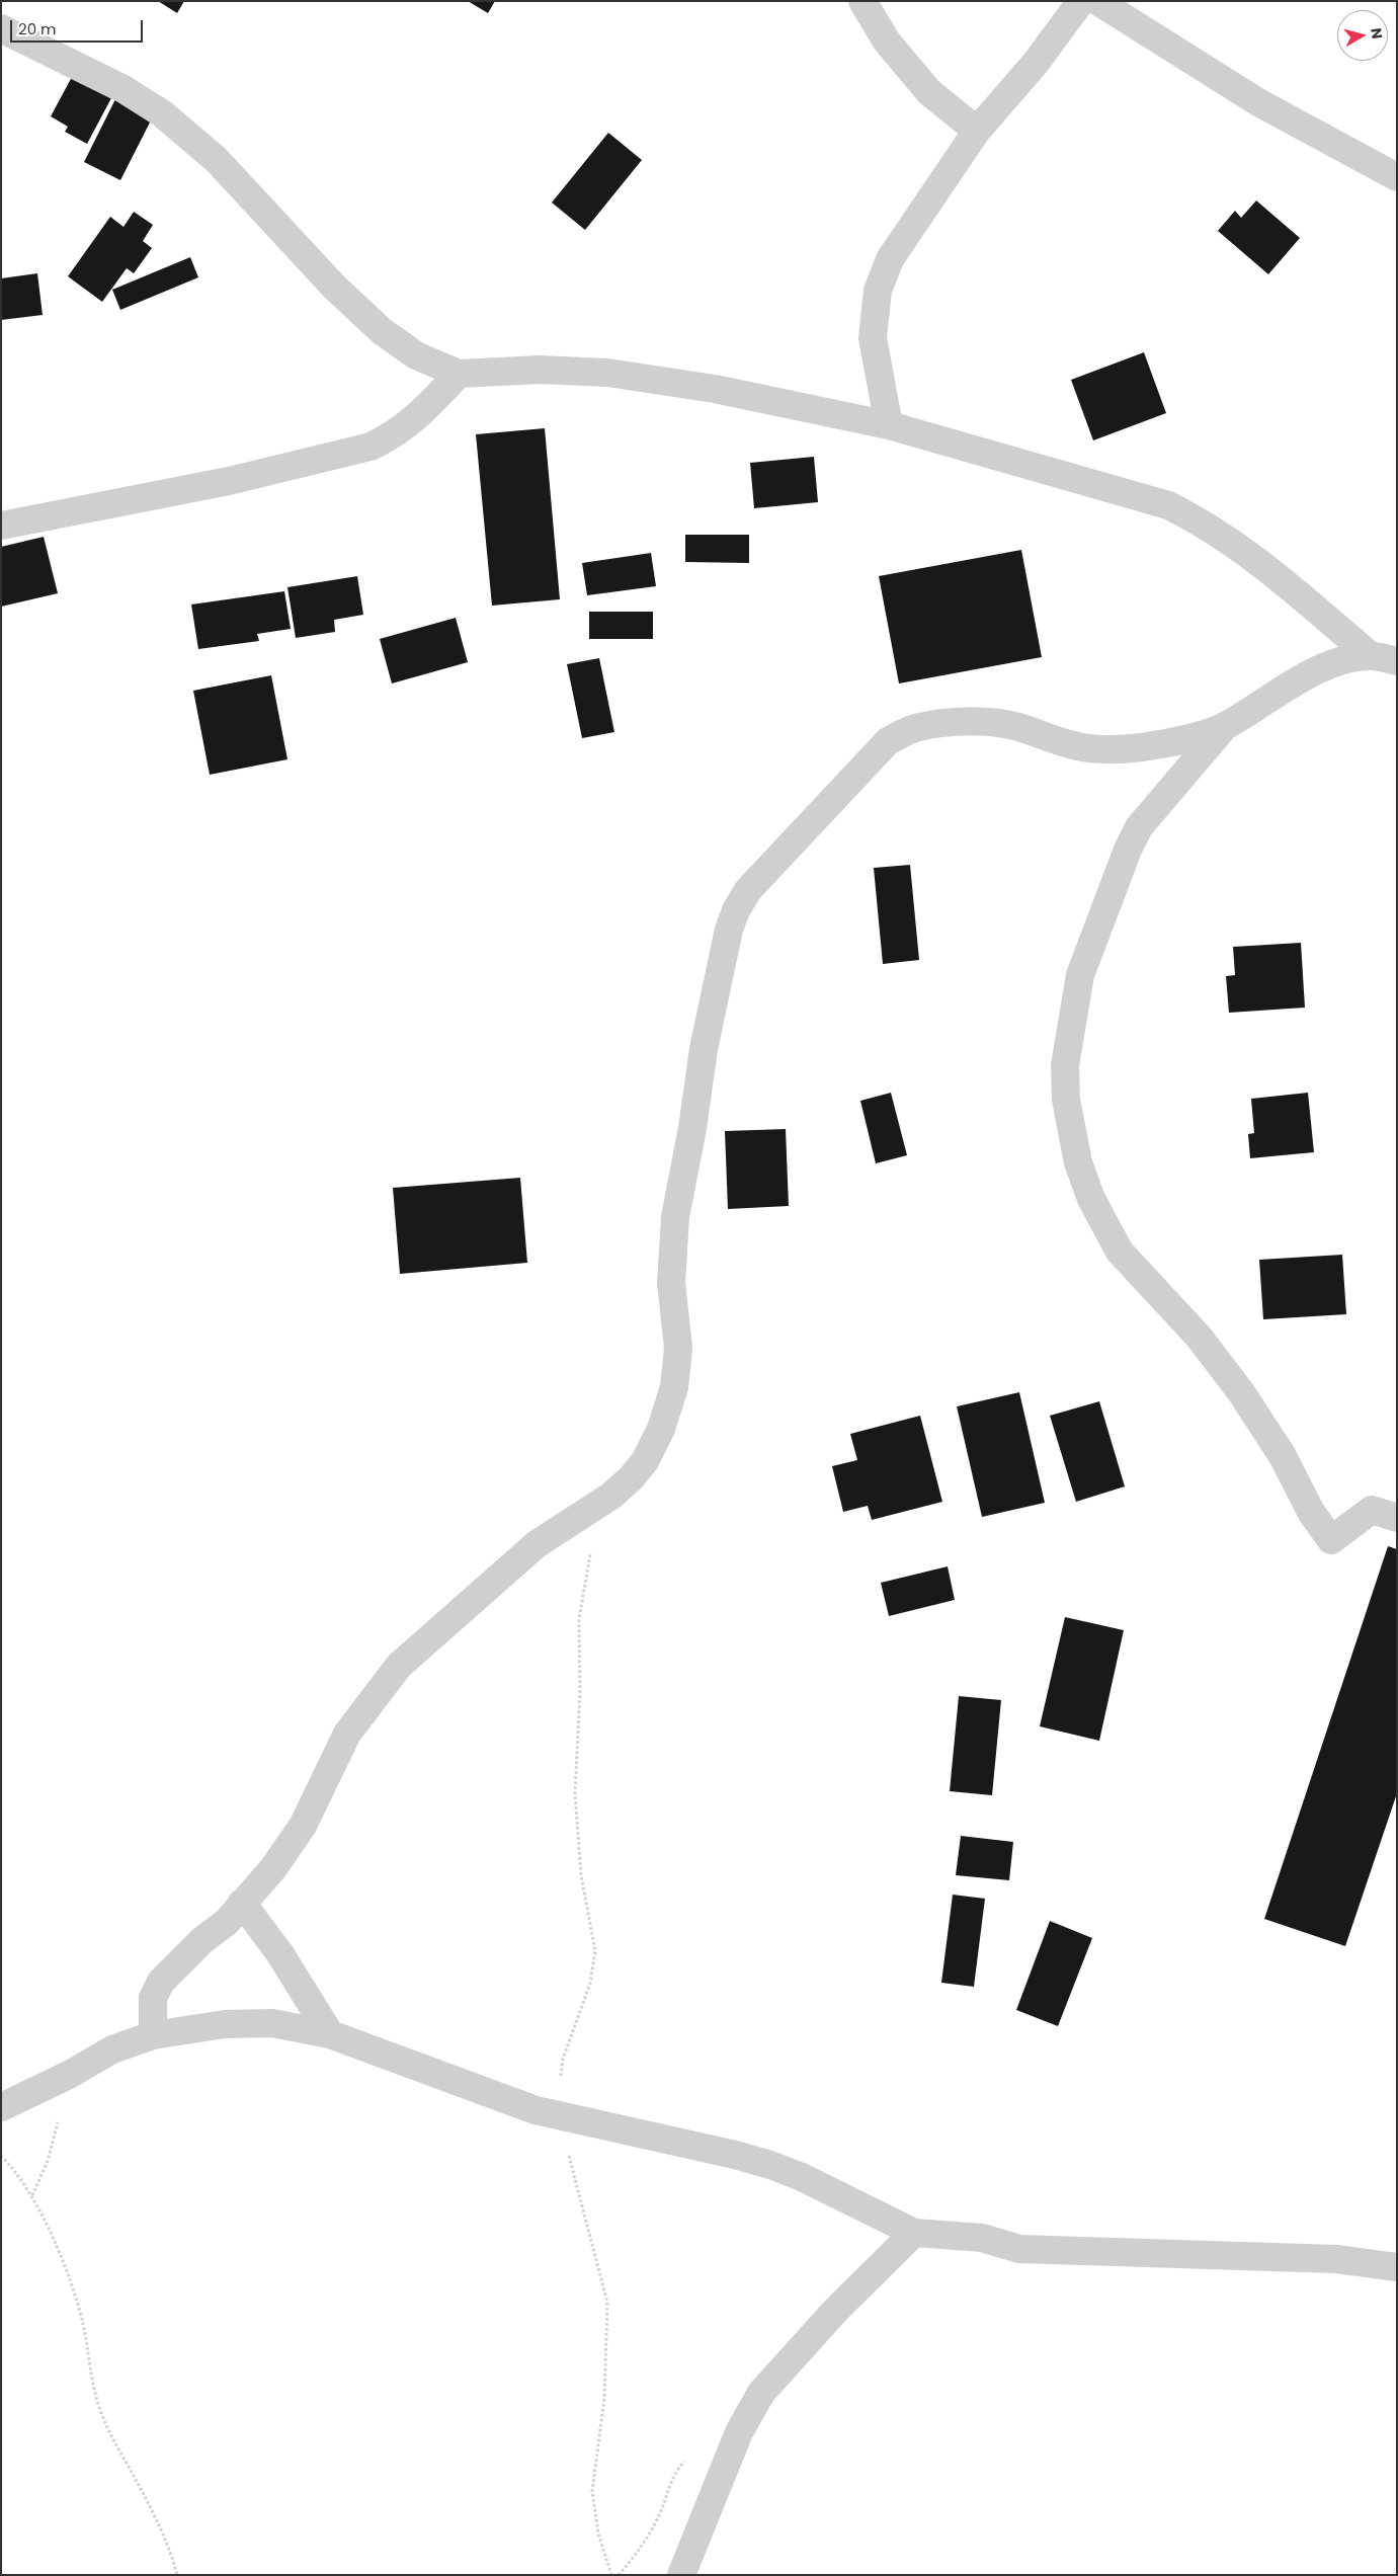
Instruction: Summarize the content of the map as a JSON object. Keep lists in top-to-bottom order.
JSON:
{
  "scale_bar": "20 m",
  "north": "right"
}
